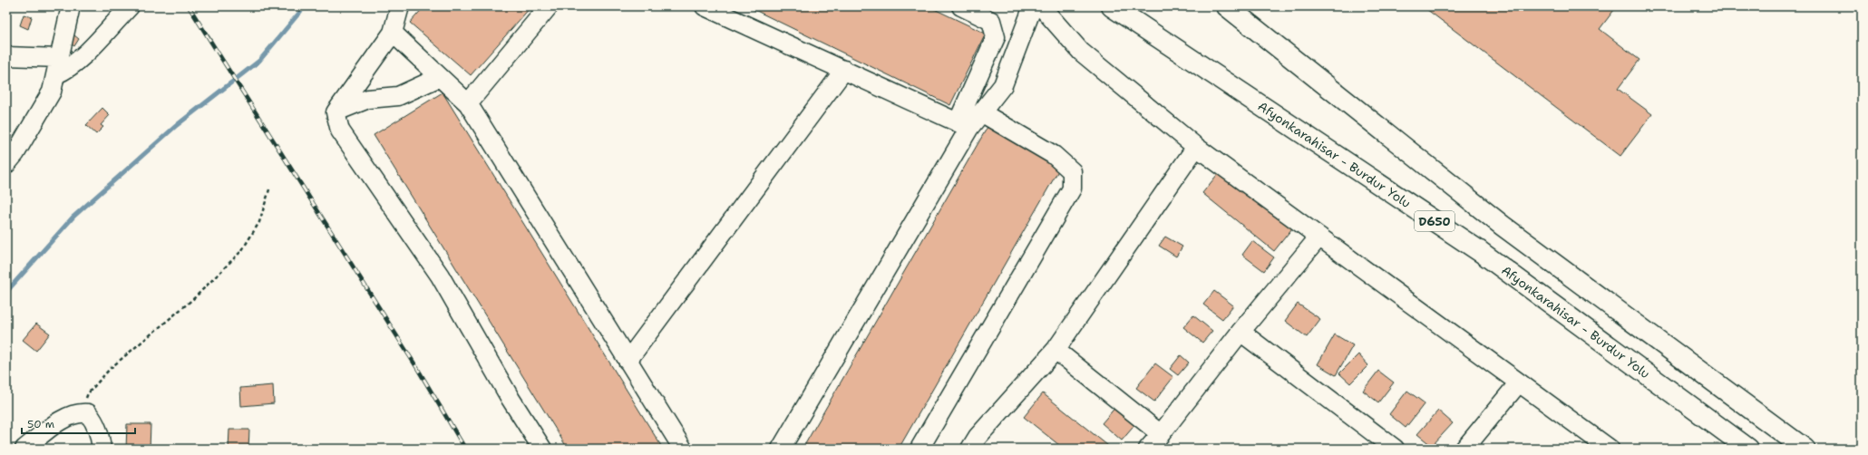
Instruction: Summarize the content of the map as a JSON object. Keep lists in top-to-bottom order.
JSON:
{
  "streets": {
    "highway": ["Afyonkarahisar - Burdur Yolu", "D650"]
  },
  "scale_bar": "50 m"
}
